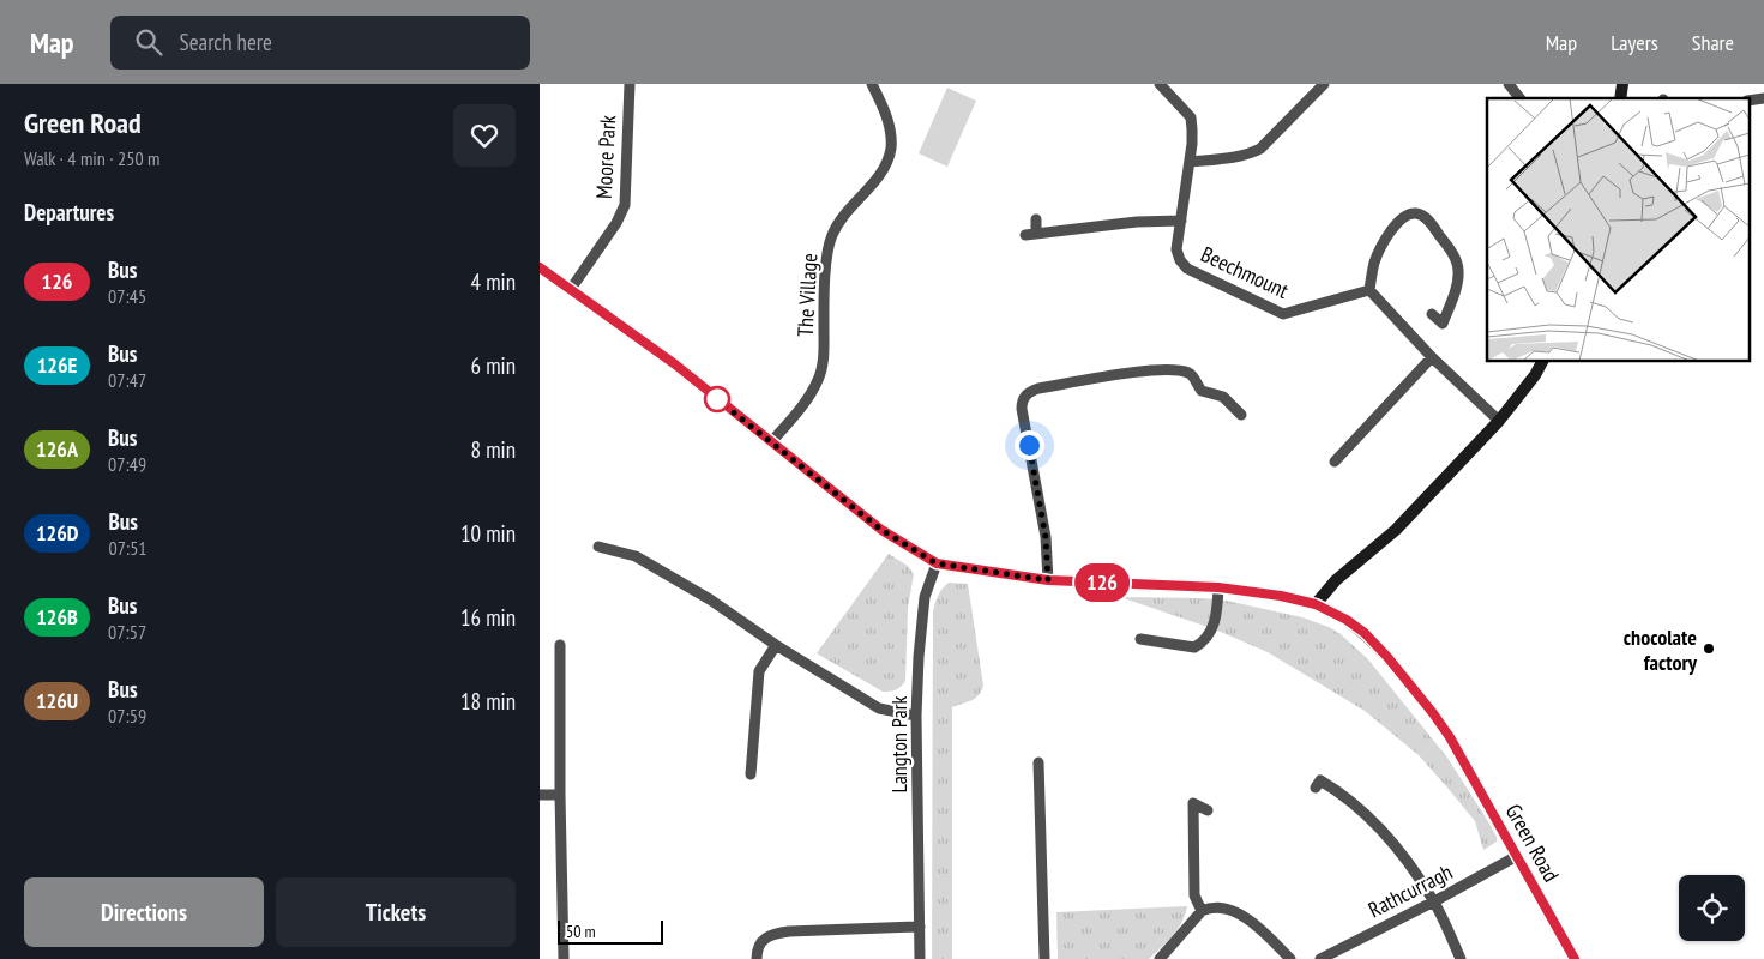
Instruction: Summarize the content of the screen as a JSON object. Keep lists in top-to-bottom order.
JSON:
{
  "streets": {
    "street": [
      "Moore Park",
      "Beechmount",
      "The Village",
      "Langton Park",
      "Green Road",
      "Rathcurragh"
    ]
  },
  "crossings": [
    ["Moore Park", "Green Road"],
    ["The Village", "Green Road"],
    ["Langton Park", "Green Road"],
    ["Green Road", "Rathcurragh"]
  ],
  "places": ["chocolate factory"],
  "lines": ["bus line 126"],
  "scale_bar": "50 m",
  "page": {
    "header": "Map",
    "search": "Search here",
    "nav": ["Map", "Layers", "Share"],
    "heading": [
      ["Green Road", "Walk · 4 min · 250 m"],
      "Departures"
    ],
    "on_map": "126",
    "list": [
      {
        "mark": "126",
        "name": "Bus",
        "note": "07:45",
        "value": "4 min"
      },
      {
        "mark": "126E",
        "name": "Bus",
        "note": "07:47",
        "value": "6 min"
      },
      {
        "mark": "126A",
        "name": "Bus",
        "note": "07:49",
        "value": "8 min"
      },
      {
        "mark": "126D",
        "name": "Bus",
        "note": "07:51",
        "value": "10 min"
      },
      {
        "mark": "126B",
        "name": "Bus",
        "note": "07:57",
        "value": "16 min"
      },
      {
        "mark": "126U",
        "name": "Bus",
        "note": "07:59",
        "value": "18 min"
      }
    ],
    "buttons": ["Directions", "Tickets"],
    "scale": "50 m"
  }
}
